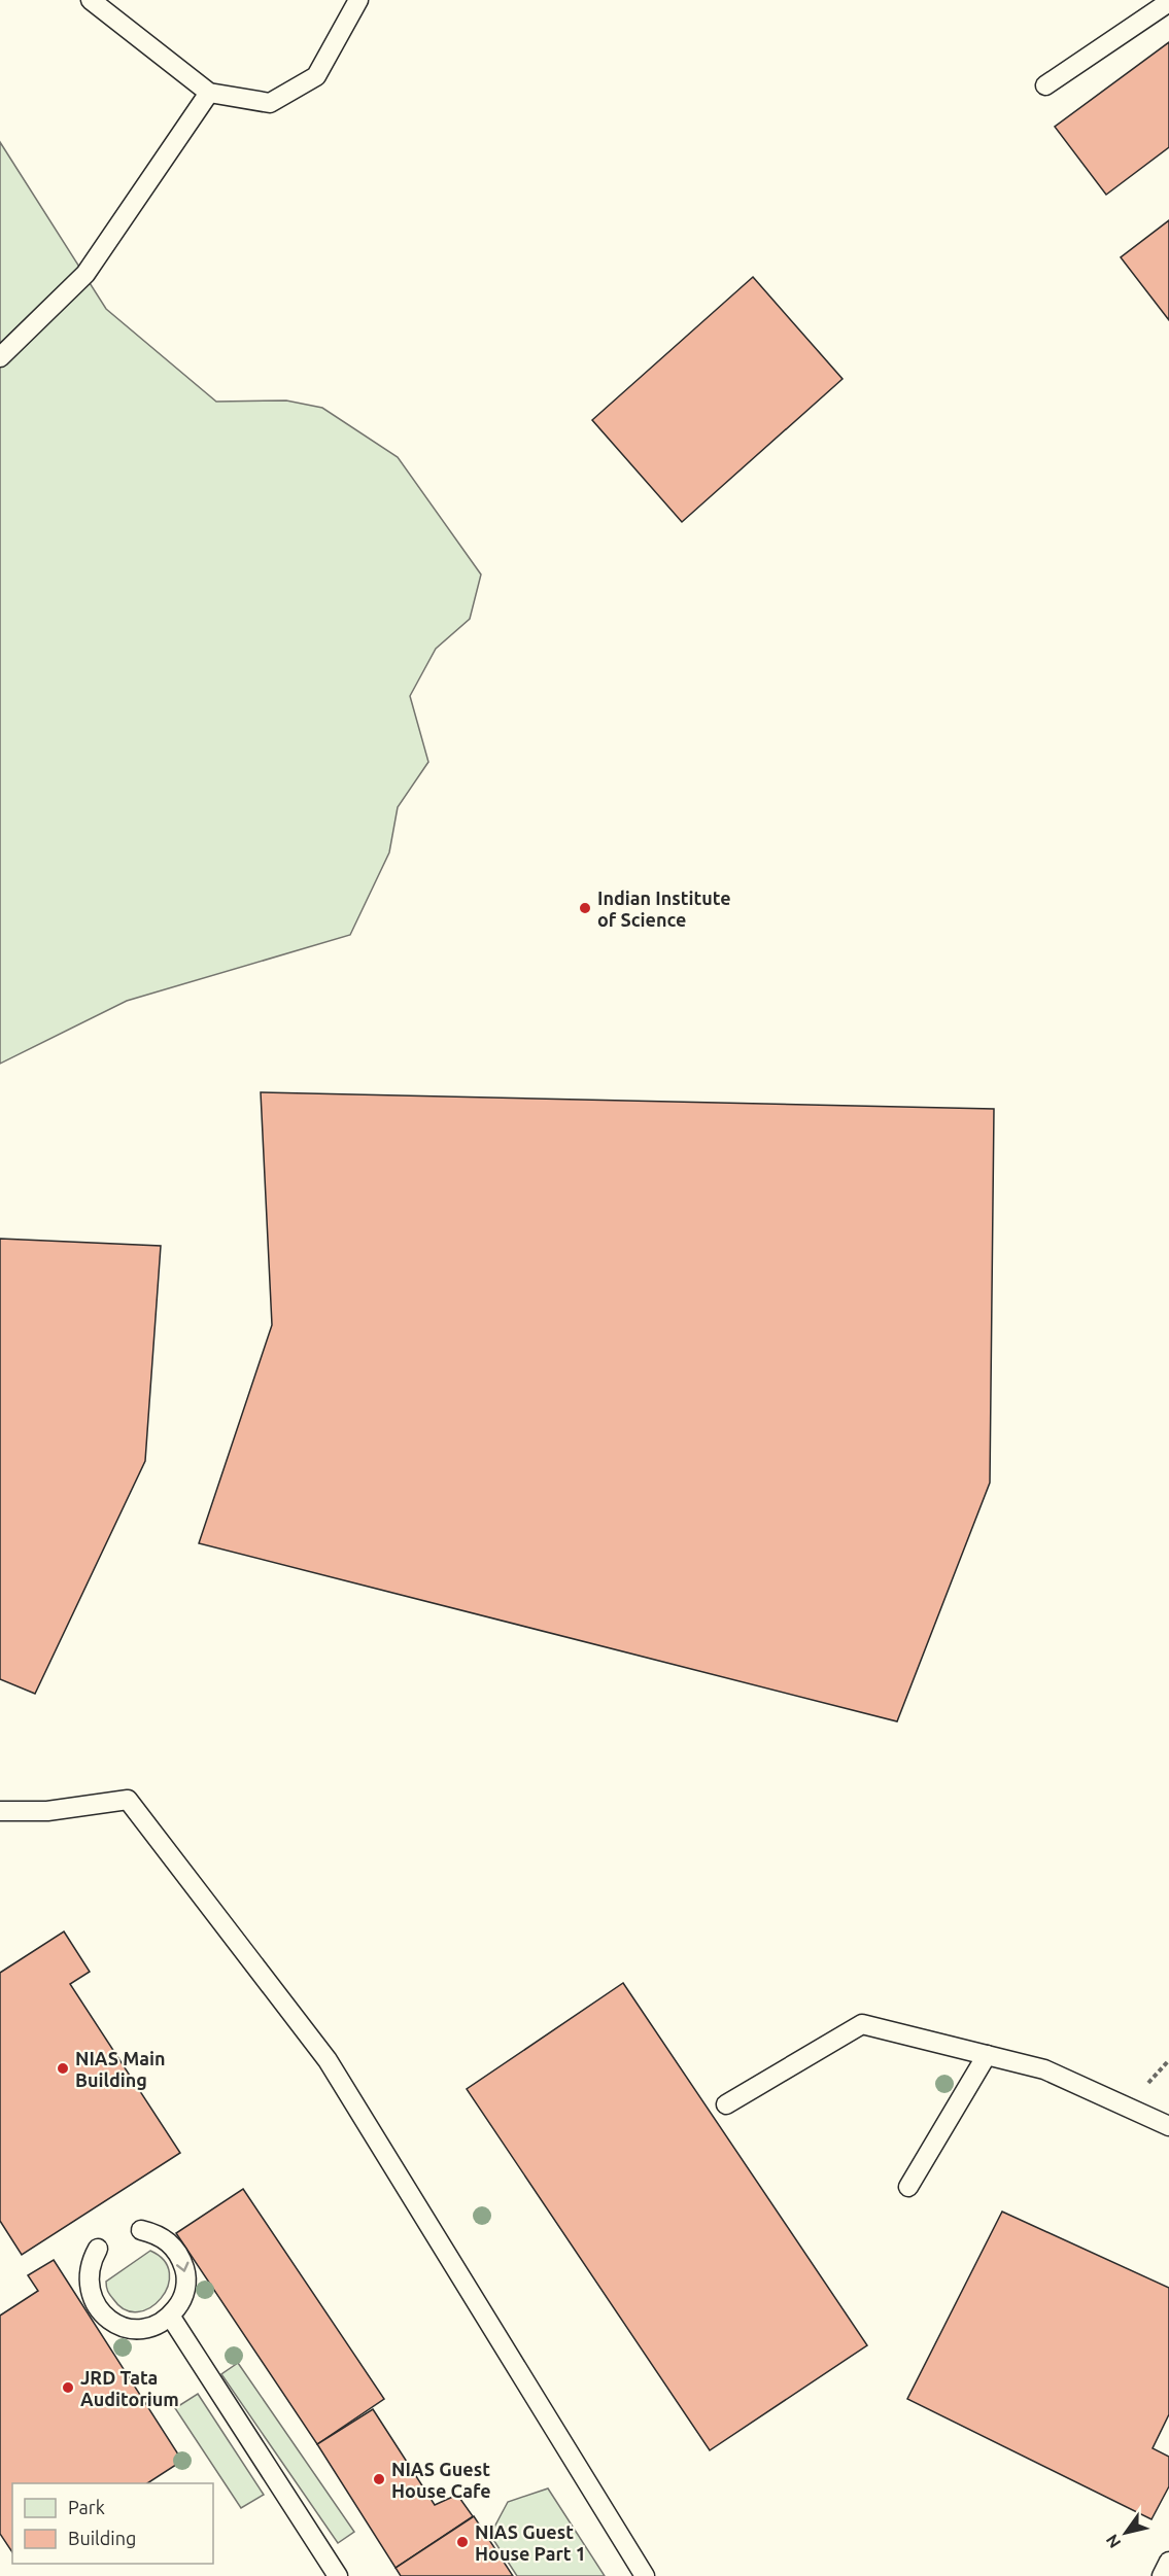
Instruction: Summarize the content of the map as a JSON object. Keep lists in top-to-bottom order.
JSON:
{
  "places": [
    "Indian Institute of Science",
    "NIAS Main Building",
    "JRD Tata Auditorium",
    "NIAS Guest House Cafe",
    "NIAS Guest House Part 1"
  ],
  "legend": ["Park", "Building"],
  "north": "bottom left"
}
